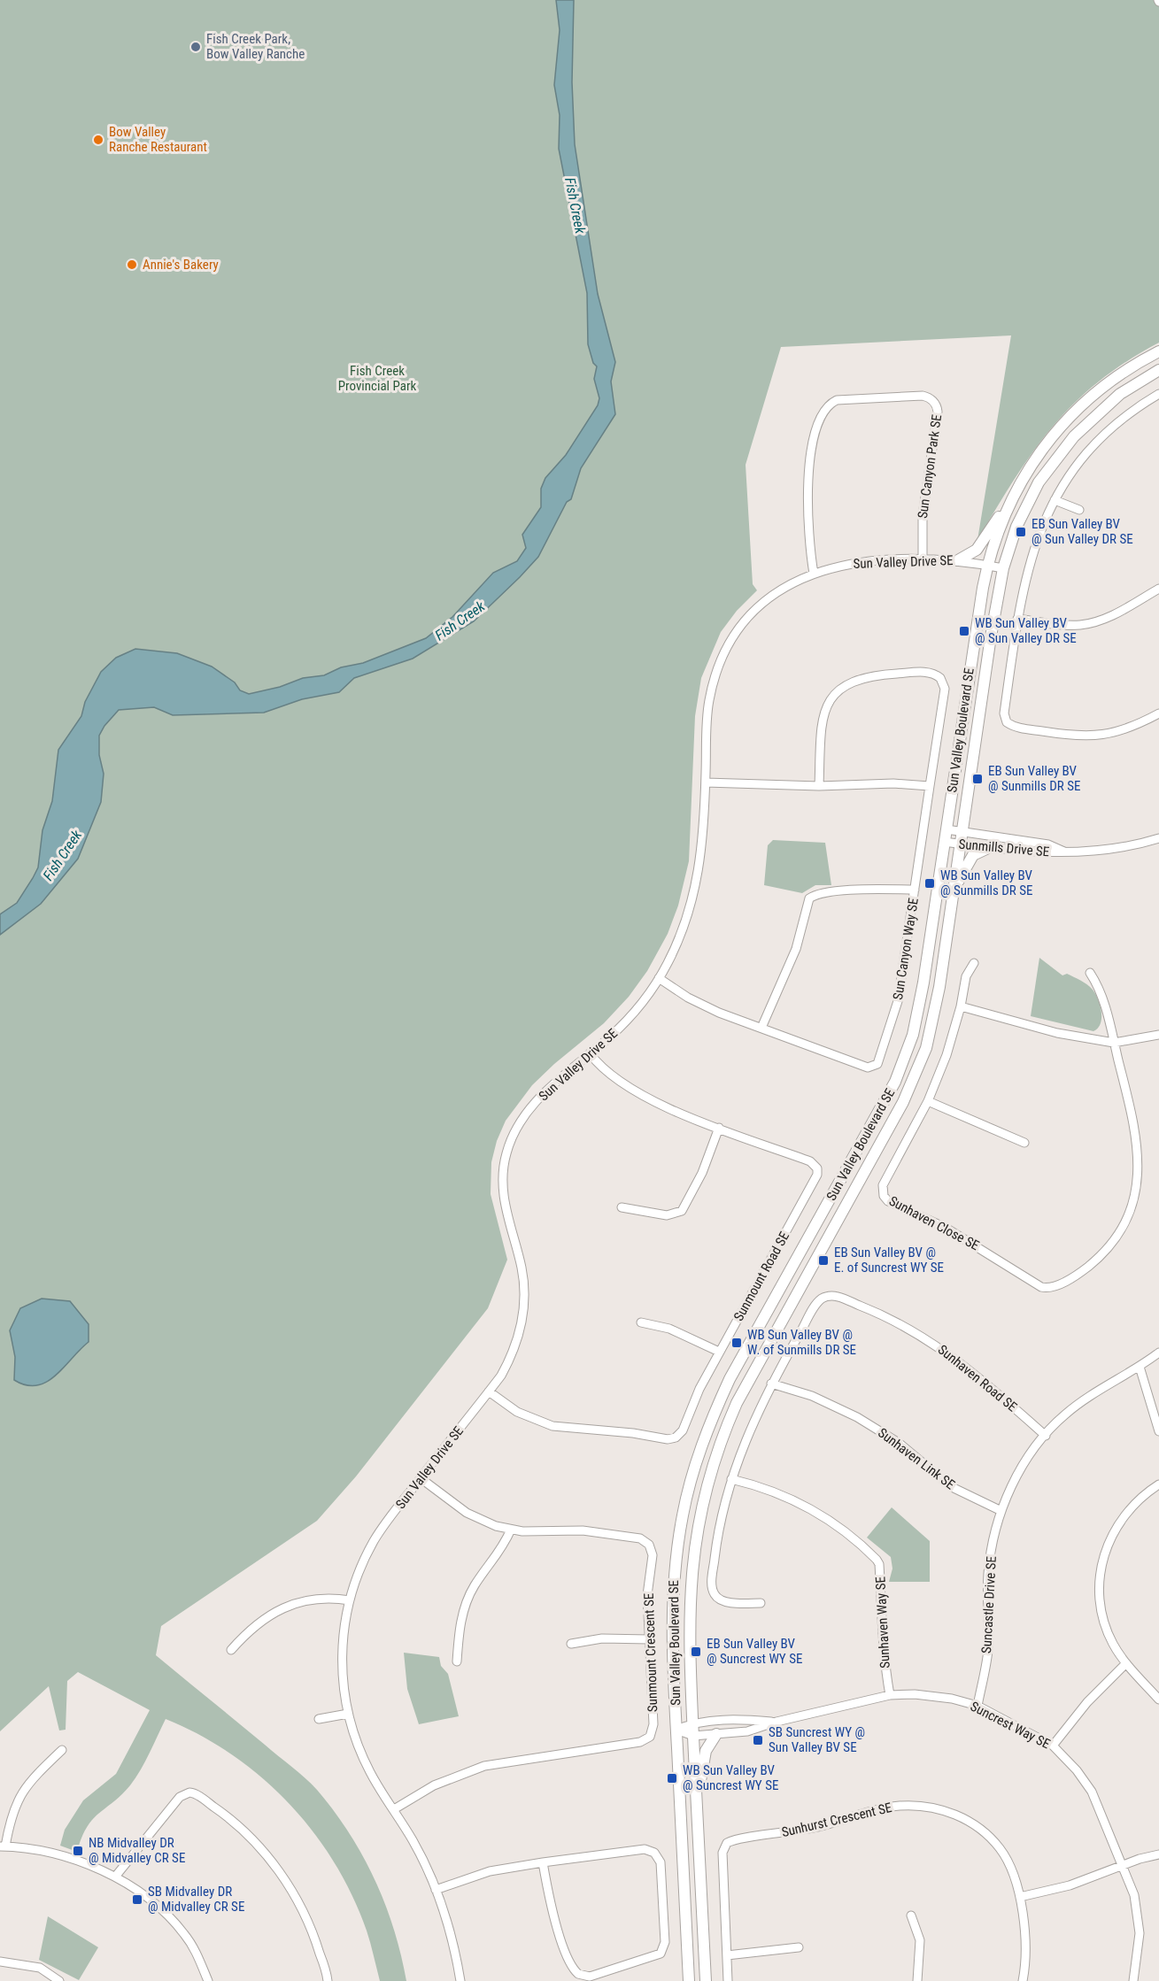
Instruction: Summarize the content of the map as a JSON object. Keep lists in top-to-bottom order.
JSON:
{
  "streets": {
    "main road": ["Sun Valley Boulevard SE"],
    "street": [
      "Sun Canyon Park SE",
      "Sun Valley Drive SE",
      "Sunmills Drive SE",
      "Sun Canyon Way SE",
      "Sunhaven Close SE",
      "Sunmount Road SE",
      "Sunhaven Road SE",
      "Sunhaven Link SE",
      "Suncastle Drive SE",
      "Sunhaven Way SE",
      "Sunmount Crescent SE",
      "Suncrest Way SE",
      "Sunhurst Crescent SE"
    ]
  },
  "crossings": [
    ["Sun Canyon Park SE", "Sun Valley Drive SE"],
    ["Sun Valley Drive SE", "Sun Valley Boulevard SE"],
    ["Sun Valley Drive SE", "Sun Canyon Way SE"],
    ["Sun Valley Drive SE", "Sunmount Road SE"],
    ["Sun Valley Drive SE", "Sunmount Crescent SE"],
    ["Sun Valley Boulevard SE", "Sunmills Drive SE"],
    ["Sun Valley Boulevard SE", "Suncrest Way SE"],
    ["Sunhaven Road SE", "Sunhaven Link SE"],
    ["Sunhaven Road SE", "Suncastle Drive SE"],
    ["Sunhaven Road SE", "Sunhaven Way SE"],
    ["Sunhaven Link SE", "Suncastle Drive SE"],
    ["Suncastle Drive SE", "Suncrest Way SE"],
    ["Sunhaven Way SE", "Suncrest Way SE"]
  ],
  "water": ["Fish Creek"],
  "parks": ["Fish Creek Provincial Park"],
  "places": {
    "other": ["Fish Creek Park, Bow Valley Ranche", "Bow Valley Ranche Restaurant", "Annie's Bakery"],
    "transit": [
      "EB Sun Valley BV @ Sun Valley DR SE",
      "WB Sun Valley BV @ Sun Valley DR SE",
      "EB Sun Valley BV @ Sunmills DR SE",
      "WB Sun Valley BV @ Sunmills DR SE",
      "EB Sun Valley BV @ E. of Suncrest WY SE",
      "WB Sun Valley BV @ W. of Sunmills DR SE",
      "EB Sun Valley BV @ Suncrest WY SE",
      "SB Suncrest WY @ Sun Valley BV SE",
      "WB Sun Valley BV @ Suncrest WY SE",
      "NB Midvalley DR @ Midvalley CR SE",
      "SB Midvalley DR @ Midvalley CR SE"
    ]
  }
}
